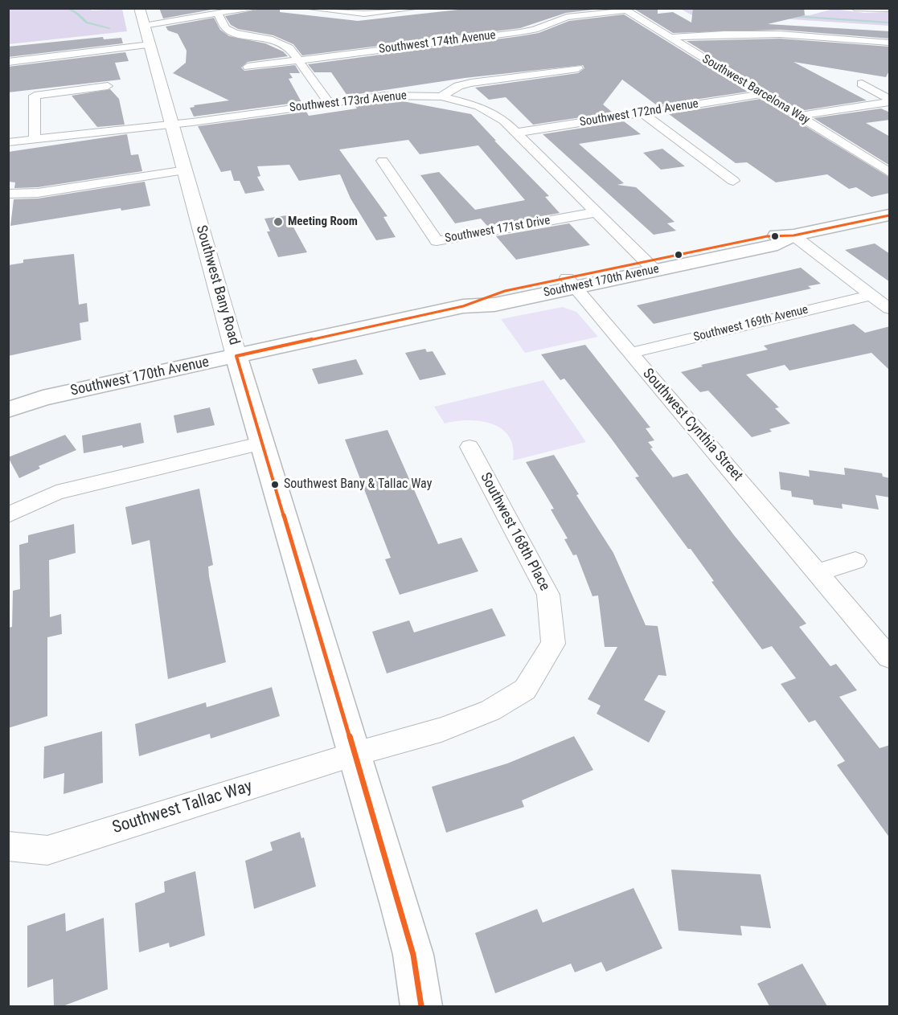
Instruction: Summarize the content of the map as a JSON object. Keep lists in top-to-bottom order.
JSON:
{
  "streets": {
    "main road": ["Southwest 170th Avenue", "Southwest Bany Road"],
    "street": [
      "Southwest 174th Avenue",
      "Southwest Barcelona Way",
      "Southwest 173rd Avenue",
      "Southwest 172nd Avenue",
      "Southwest 171st Drive",
      "Southwest 169th Avenue",
      "Southwest Cynthia Street",
      "Southwest 168th Place",
      "Southwest Tallac Way"
    ]
  },
  "crossings": [
    ["Southwest 174th Avenue", "Southwest Barcelona Way"],
    ["Southwest Barcelona Way", "Southwest 172nd Avenue"],
    ["Southwest 173rd Avenue", "Southwest Bany Road"],
    ["Southwest 170th Avenue", "Southwest Bany Road"],
    ["Southwest 170th Avenue", "Southwest Cynthia Street"],
    ["Southwest Bany Road", "Southwest 168th Place"],
    ["Southwest Bany Road", "Southwest Tallac Way"],
    ["Southwest 169th Avenue", "Southwest Cynthia Street"],
    ["Southwest 168th Place", "Southwest Tallac Way"]
  ],
  "places": ["Meeting Room", "Southwest Bany & Tallac Way"]
}
